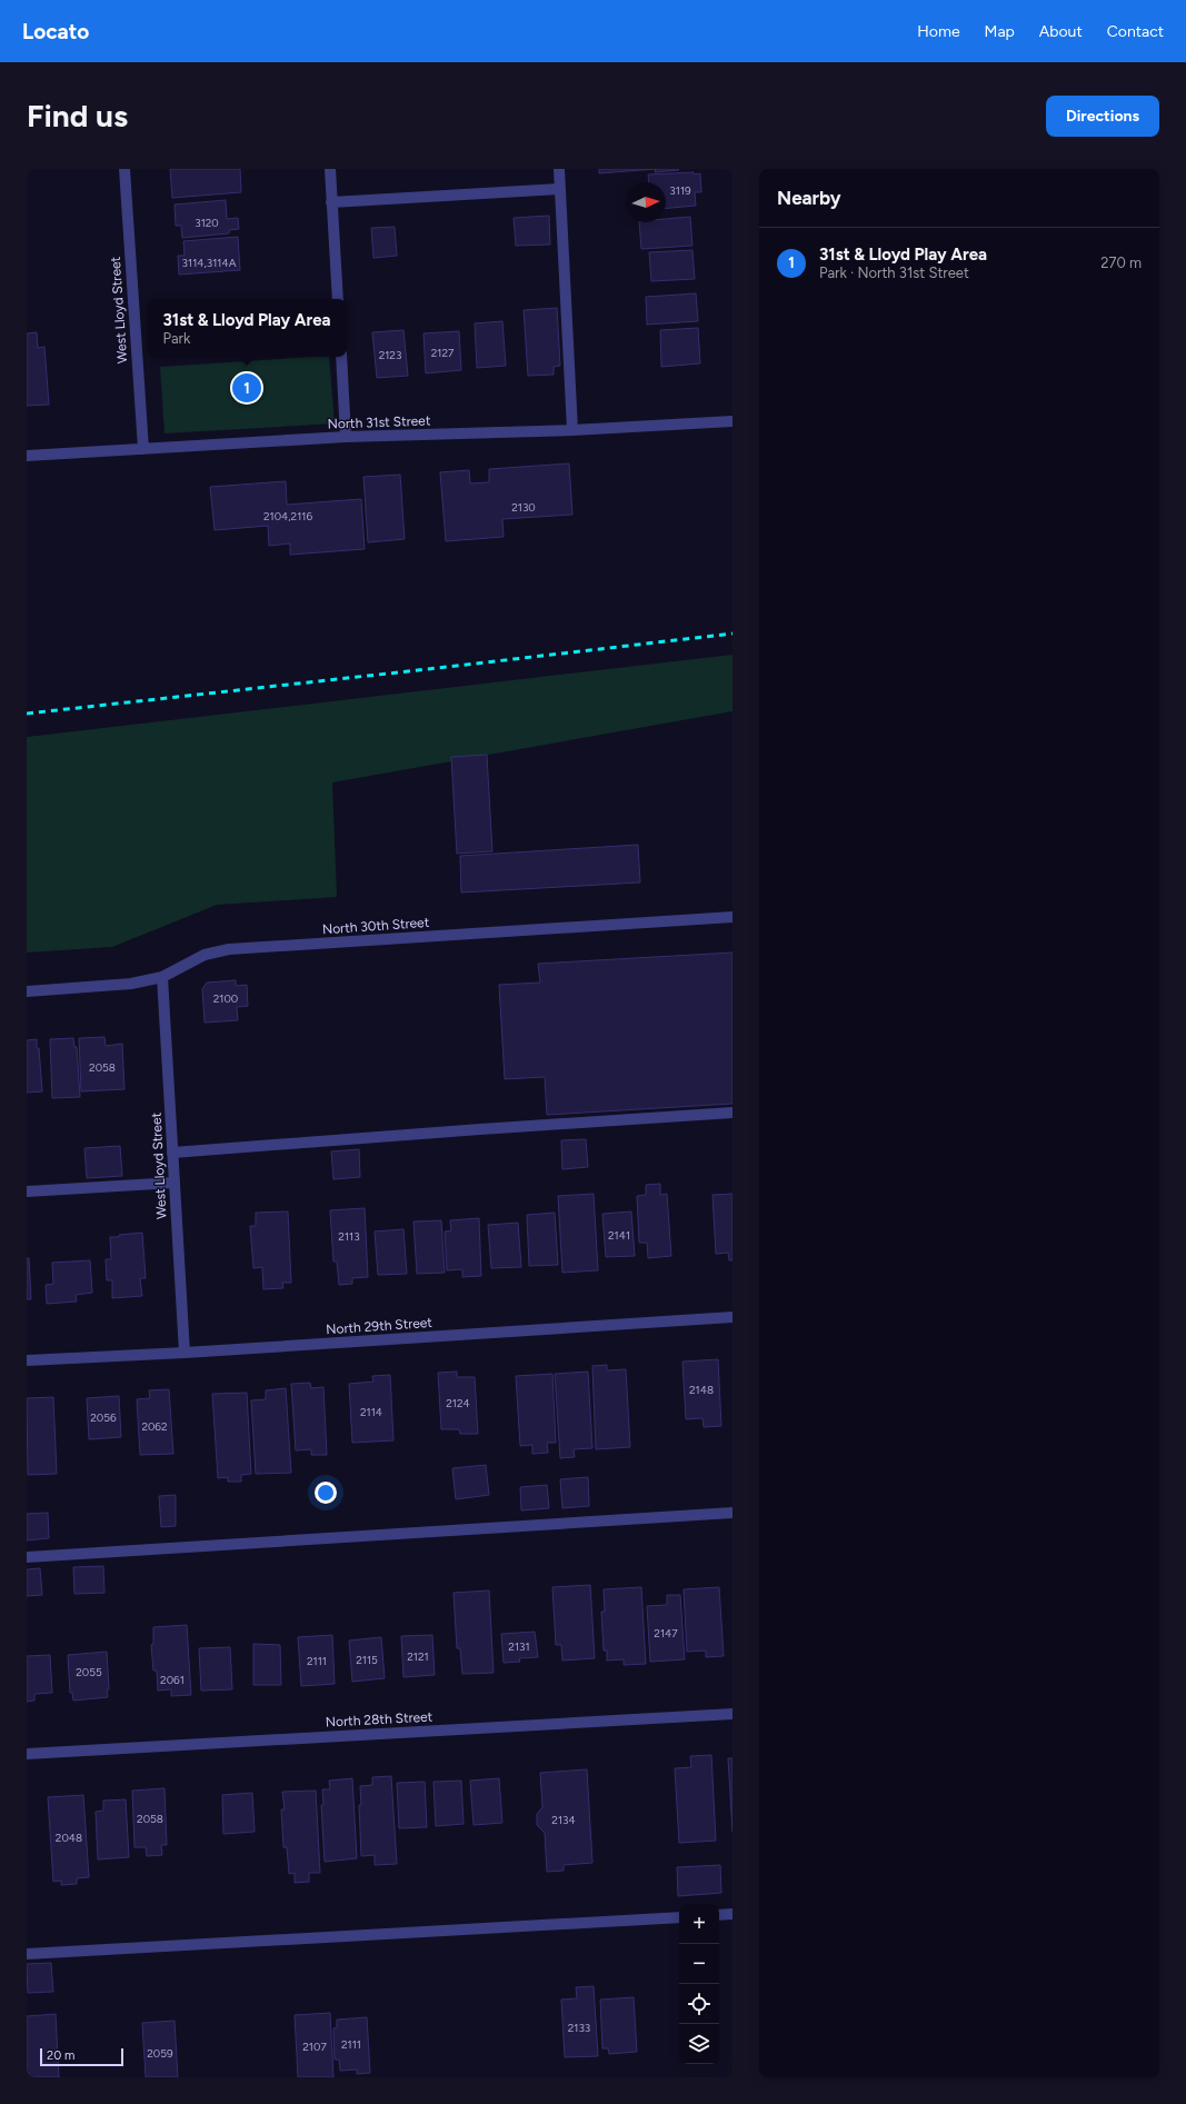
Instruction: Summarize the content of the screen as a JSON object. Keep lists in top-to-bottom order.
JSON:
{
  "streets": {
    "street": [
      "West Lloyd Street",
      "North 31st Street",
      "North 30th Street",
      "North 29th Street",
      "North 28th Street"
    ]
  },
  "crossings": [
    ["West Lloyd Street", "North 31st Street"],
    ["West Lloyd Street", "North 30th Street"],
    ["West Lloyd Street", "North 29th Street"]
  ],
  "house_numbers": [
    "3119",
    "3120",
    "3114,3114A",
    "2127",
    "2123",
    "2130",
    "2104,2116",
    "2100",
    "2058",
    "2141",
    "2113",
    "2148",
    "2124",
    "2114",
    "2056",
    "2062",
    "2147",
    "2131",
    "2121",
    "2115",
    "2111",
    "2055",
    "2061",
    "2058",
    "2134",
    "2048",
    "2133",
    "2111",
    "2107",
    "2059"
  ],
  "scale_bar": "20 m",
  "north": "right",
  "page": {
    "header": "Locato",
    "nav": [
      "Home",
      "Map",
      "About",
      "Contact"
    ],
    "buttons": "Directions",
    "title": "Find us",
    "heading": "Nearby",
    "list": [
      {
        "mark": "1",
        "name": "31st & Lloyd Play Area",
        "note": "Park · North 31st Street",
        "value": "270 m"
      }
    ],
    "popup": ["31st & Lloyd Play Area", "Park"],
    "pins": "1",
    "map_buttons": ["+", "−"],
    "scale": "20 m"
  }
}
